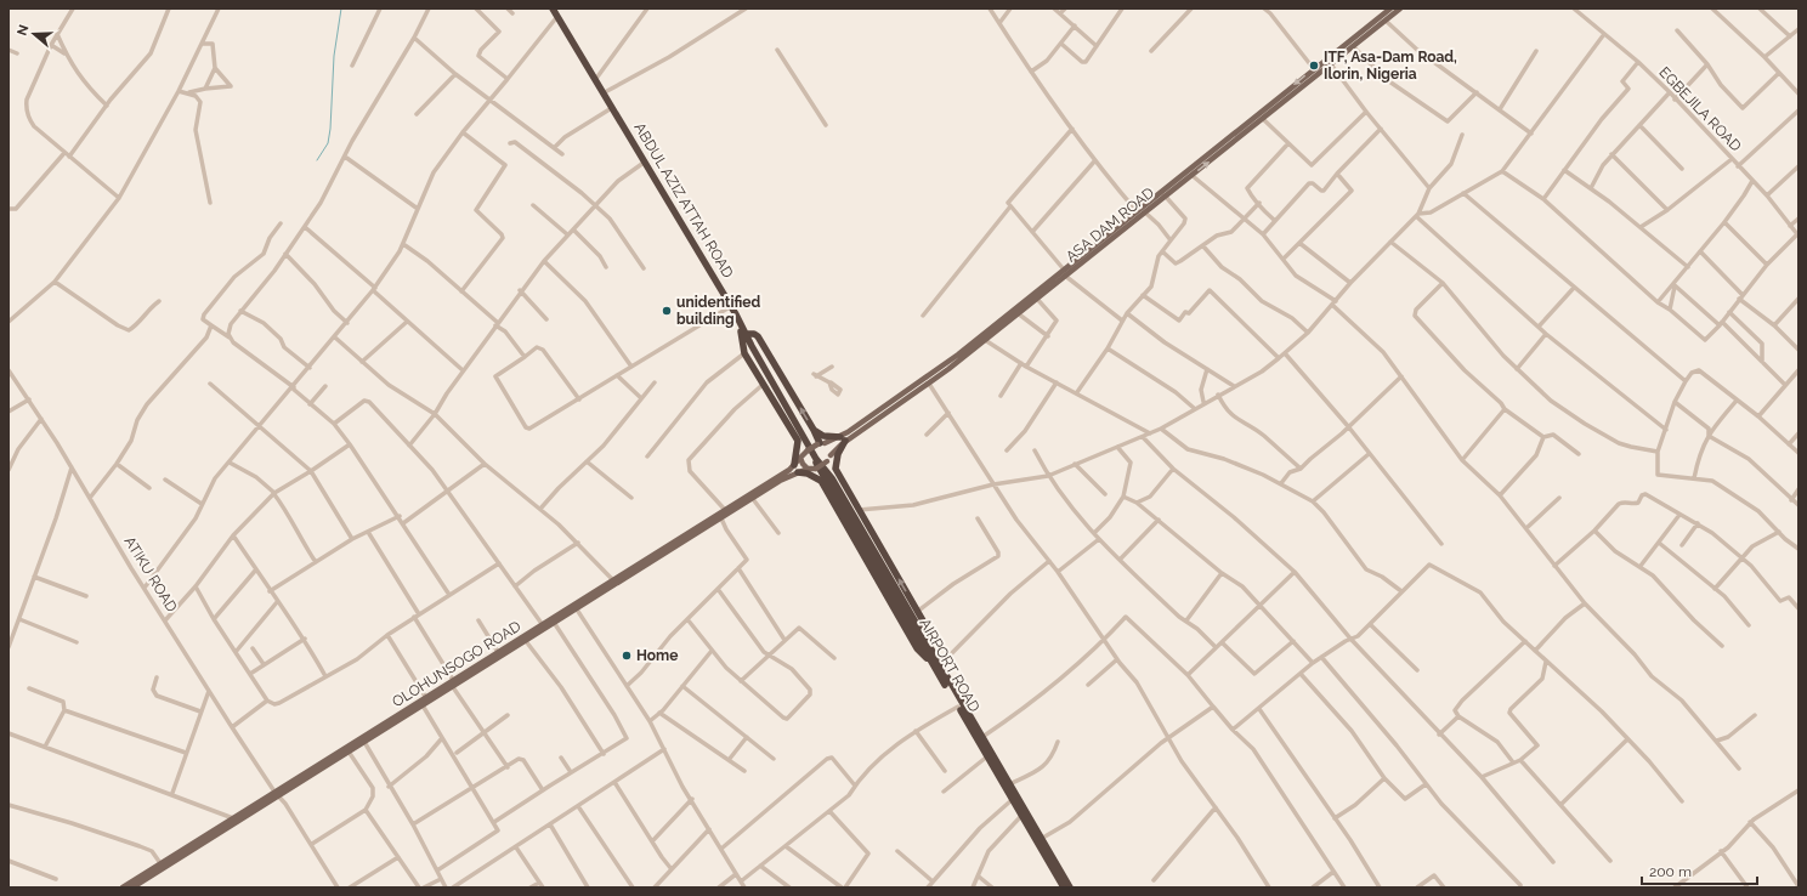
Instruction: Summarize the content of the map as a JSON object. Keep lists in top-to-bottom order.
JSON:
{
  "streets": {
    "highway": ["ABDUL AZIZ ATTAH ROAD", "AIRPORT ROAD"],
    "main road": ["ASA DAM ROAD", "OLOHUNSOGO ROAD"],
    "street": ["EGBEJILA ROAD", "ATIKU ROAD"]
  },
  "crossings": [
    ["ABDUL AZIZ ATTAH ROAD", "AIRPORT ROAD"],
    ["ASA DAM ROAD", "OLOHUNSOGO ROAD"],
    ["ASA DAM ROAD", "AIRPORT ROAD"],
    ["ATIKU ROAD", "OLOHUNSOGO ROAD"],
    ["OLOHUNSOGO ROAD", "AIRPORT ROAD"]
  ],
  "places": ["ITF, Asa-Dam Road, Ilorin, Nigeria", "unidentified building", "Home"],
  "scale_bar": "200 m",
  "north": "left"
}
